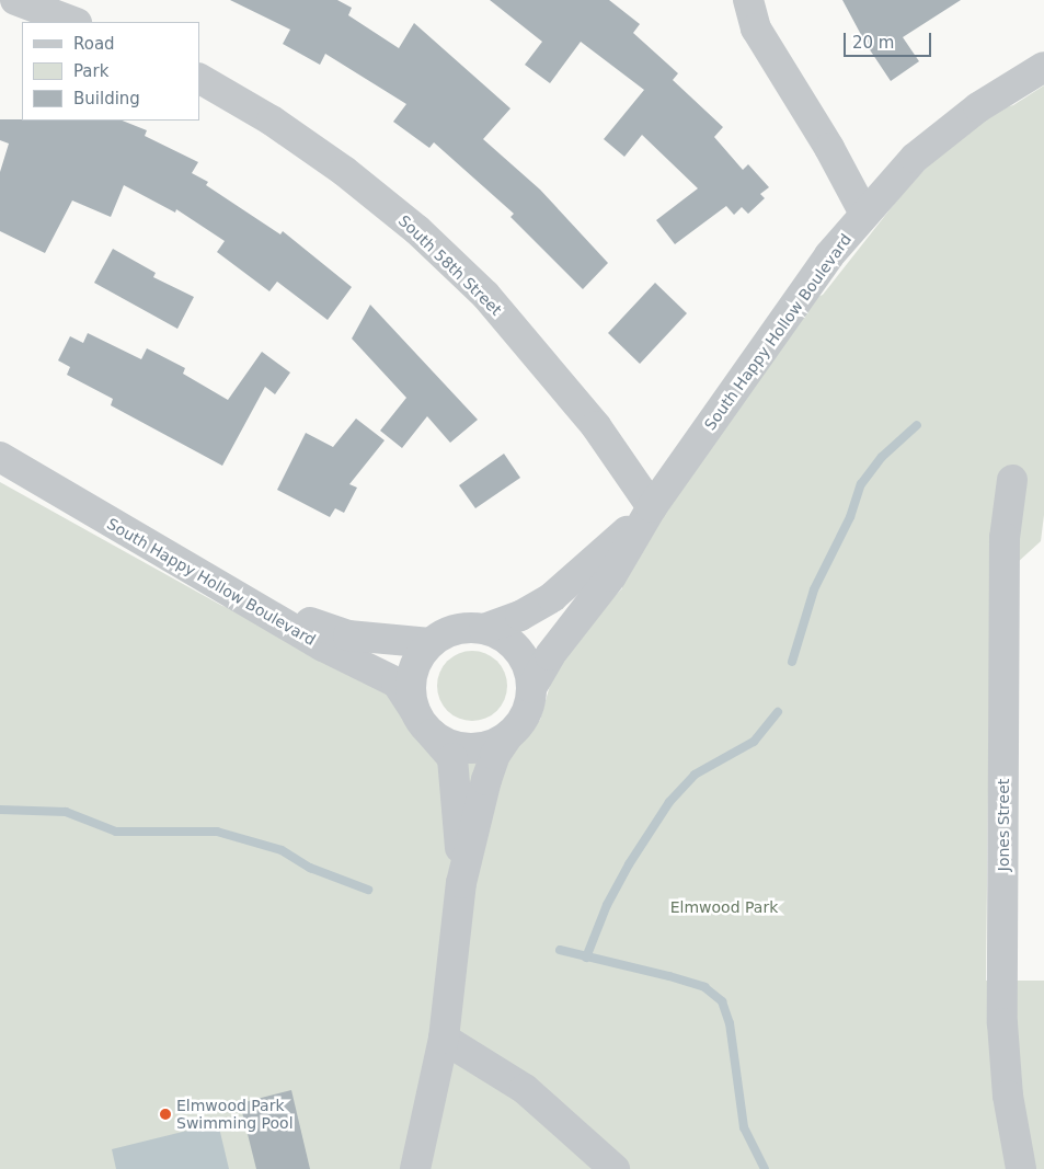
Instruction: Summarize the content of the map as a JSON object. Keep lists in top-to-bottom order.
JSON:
{
  "streets": {
    "street": ["South 58th Street", "South Happy Hollow Boulevard", "Jones Street"]
  },
  "crossings": [
    ["South 58th Street", "South Happy Hollow Boulevard"]
  ],
  "parks": ["Elmwood Park"],
  "places": ["Elmwood Park Swimming Pool"],
  "legend": ["Road", "Park", "Building"],
  "scale_bar": "20 m"
}
